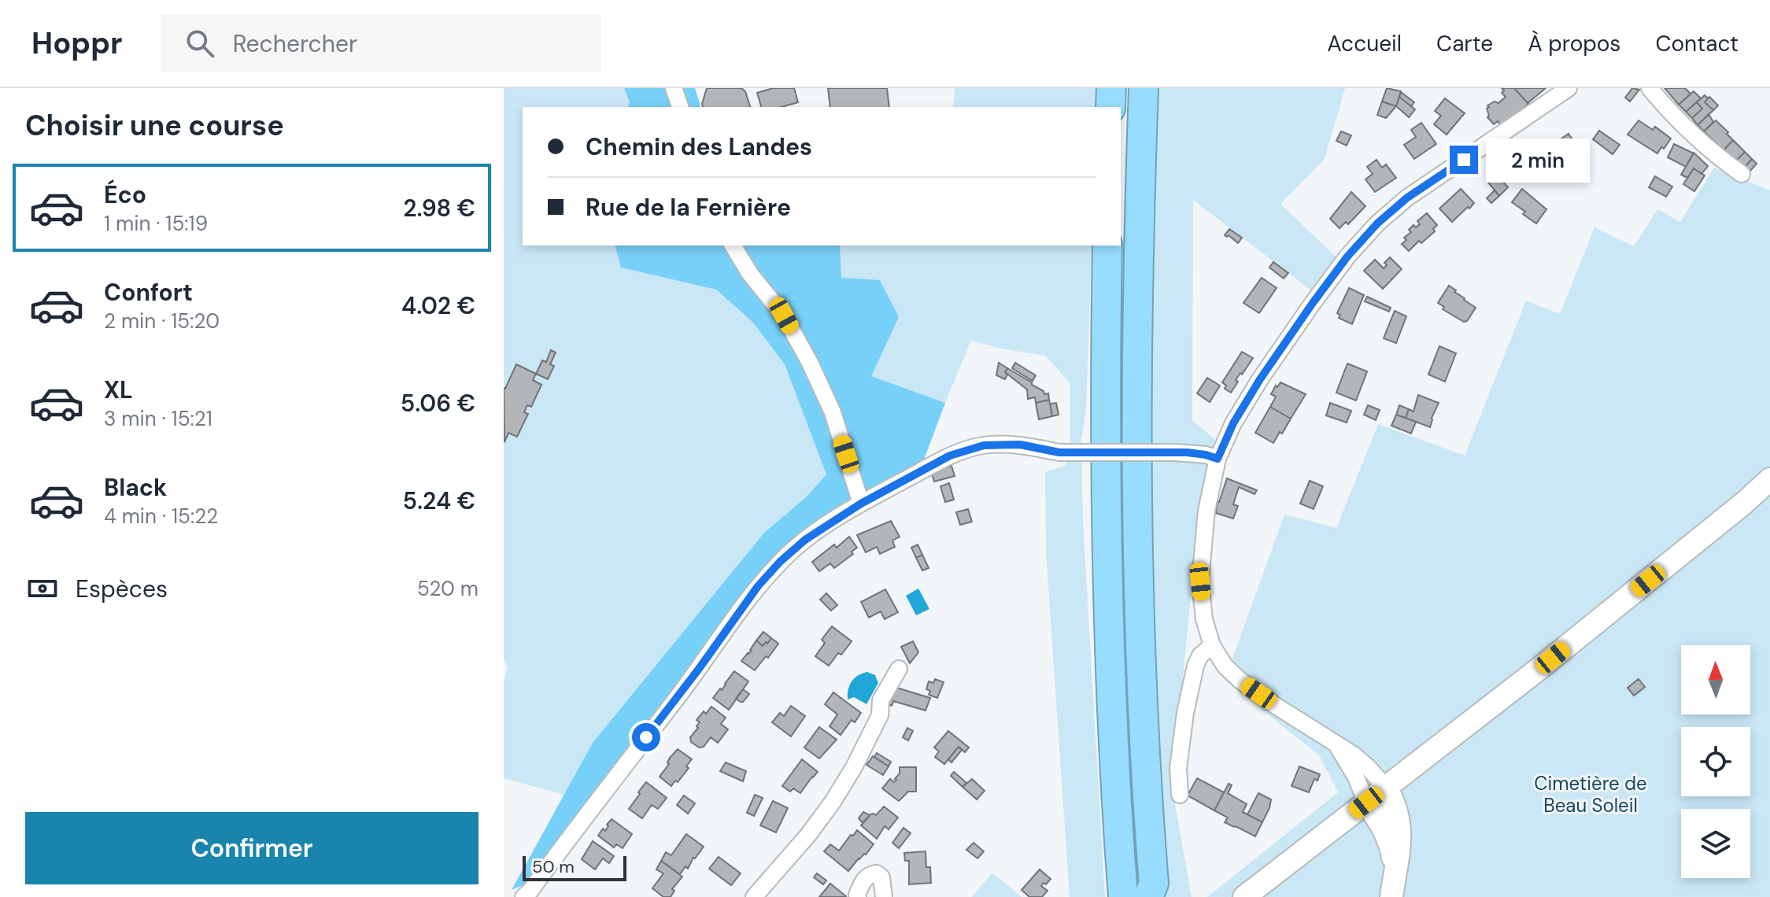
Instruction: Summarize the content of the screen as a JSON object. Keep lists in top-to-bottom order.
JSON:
{
  "parks": ["Cimetière de Beau Soleil"],
  "scale_bar": "50 m",
  "north": "top",
  "page": {
    "header": "Hoppr",
    "search": "Rechercher",
    "nav": [
      "Accueil",
      "Carte",
      "À propos",
      "Contact"
    ],
    "heading": "Choisir une course",
    "banner": ["Chemin des Landes", "Rue de la Fernière"],
    "bubble": "2 min",
    "list": [
      {
        "name": "Éco",
        "note": "1 min · 15:19",
        "value": "2.98 €"
      },
      {
        "name": "Confort",
        "note": "2 min · 15:20",
        "value": "4.02 €"
      },
      {
        "name": "XL",
        "note": "3 min · 15:21",
        "value": "5.06 €"
      },
      {
        "name": "Black",
        "note": "4 min · 15:22",
        "value": "5.24 €"
      }
    ],
    "pay": ["Espèces", "520 m"],
    "buttons": "Confirmer",
    "scale": "50 m"
  }
}
